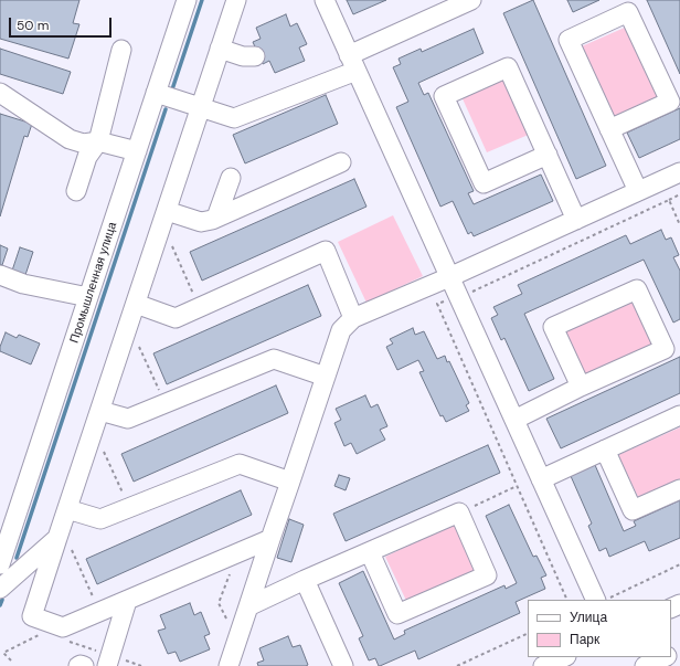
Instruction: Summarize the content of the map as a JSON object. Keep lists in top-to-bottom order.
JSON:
{
  "streets": {
    "street": ["Промышленная улица"]
  },
  "legend": ["Улица", "Парк"],
  "scale_bar": "50 m"
}
